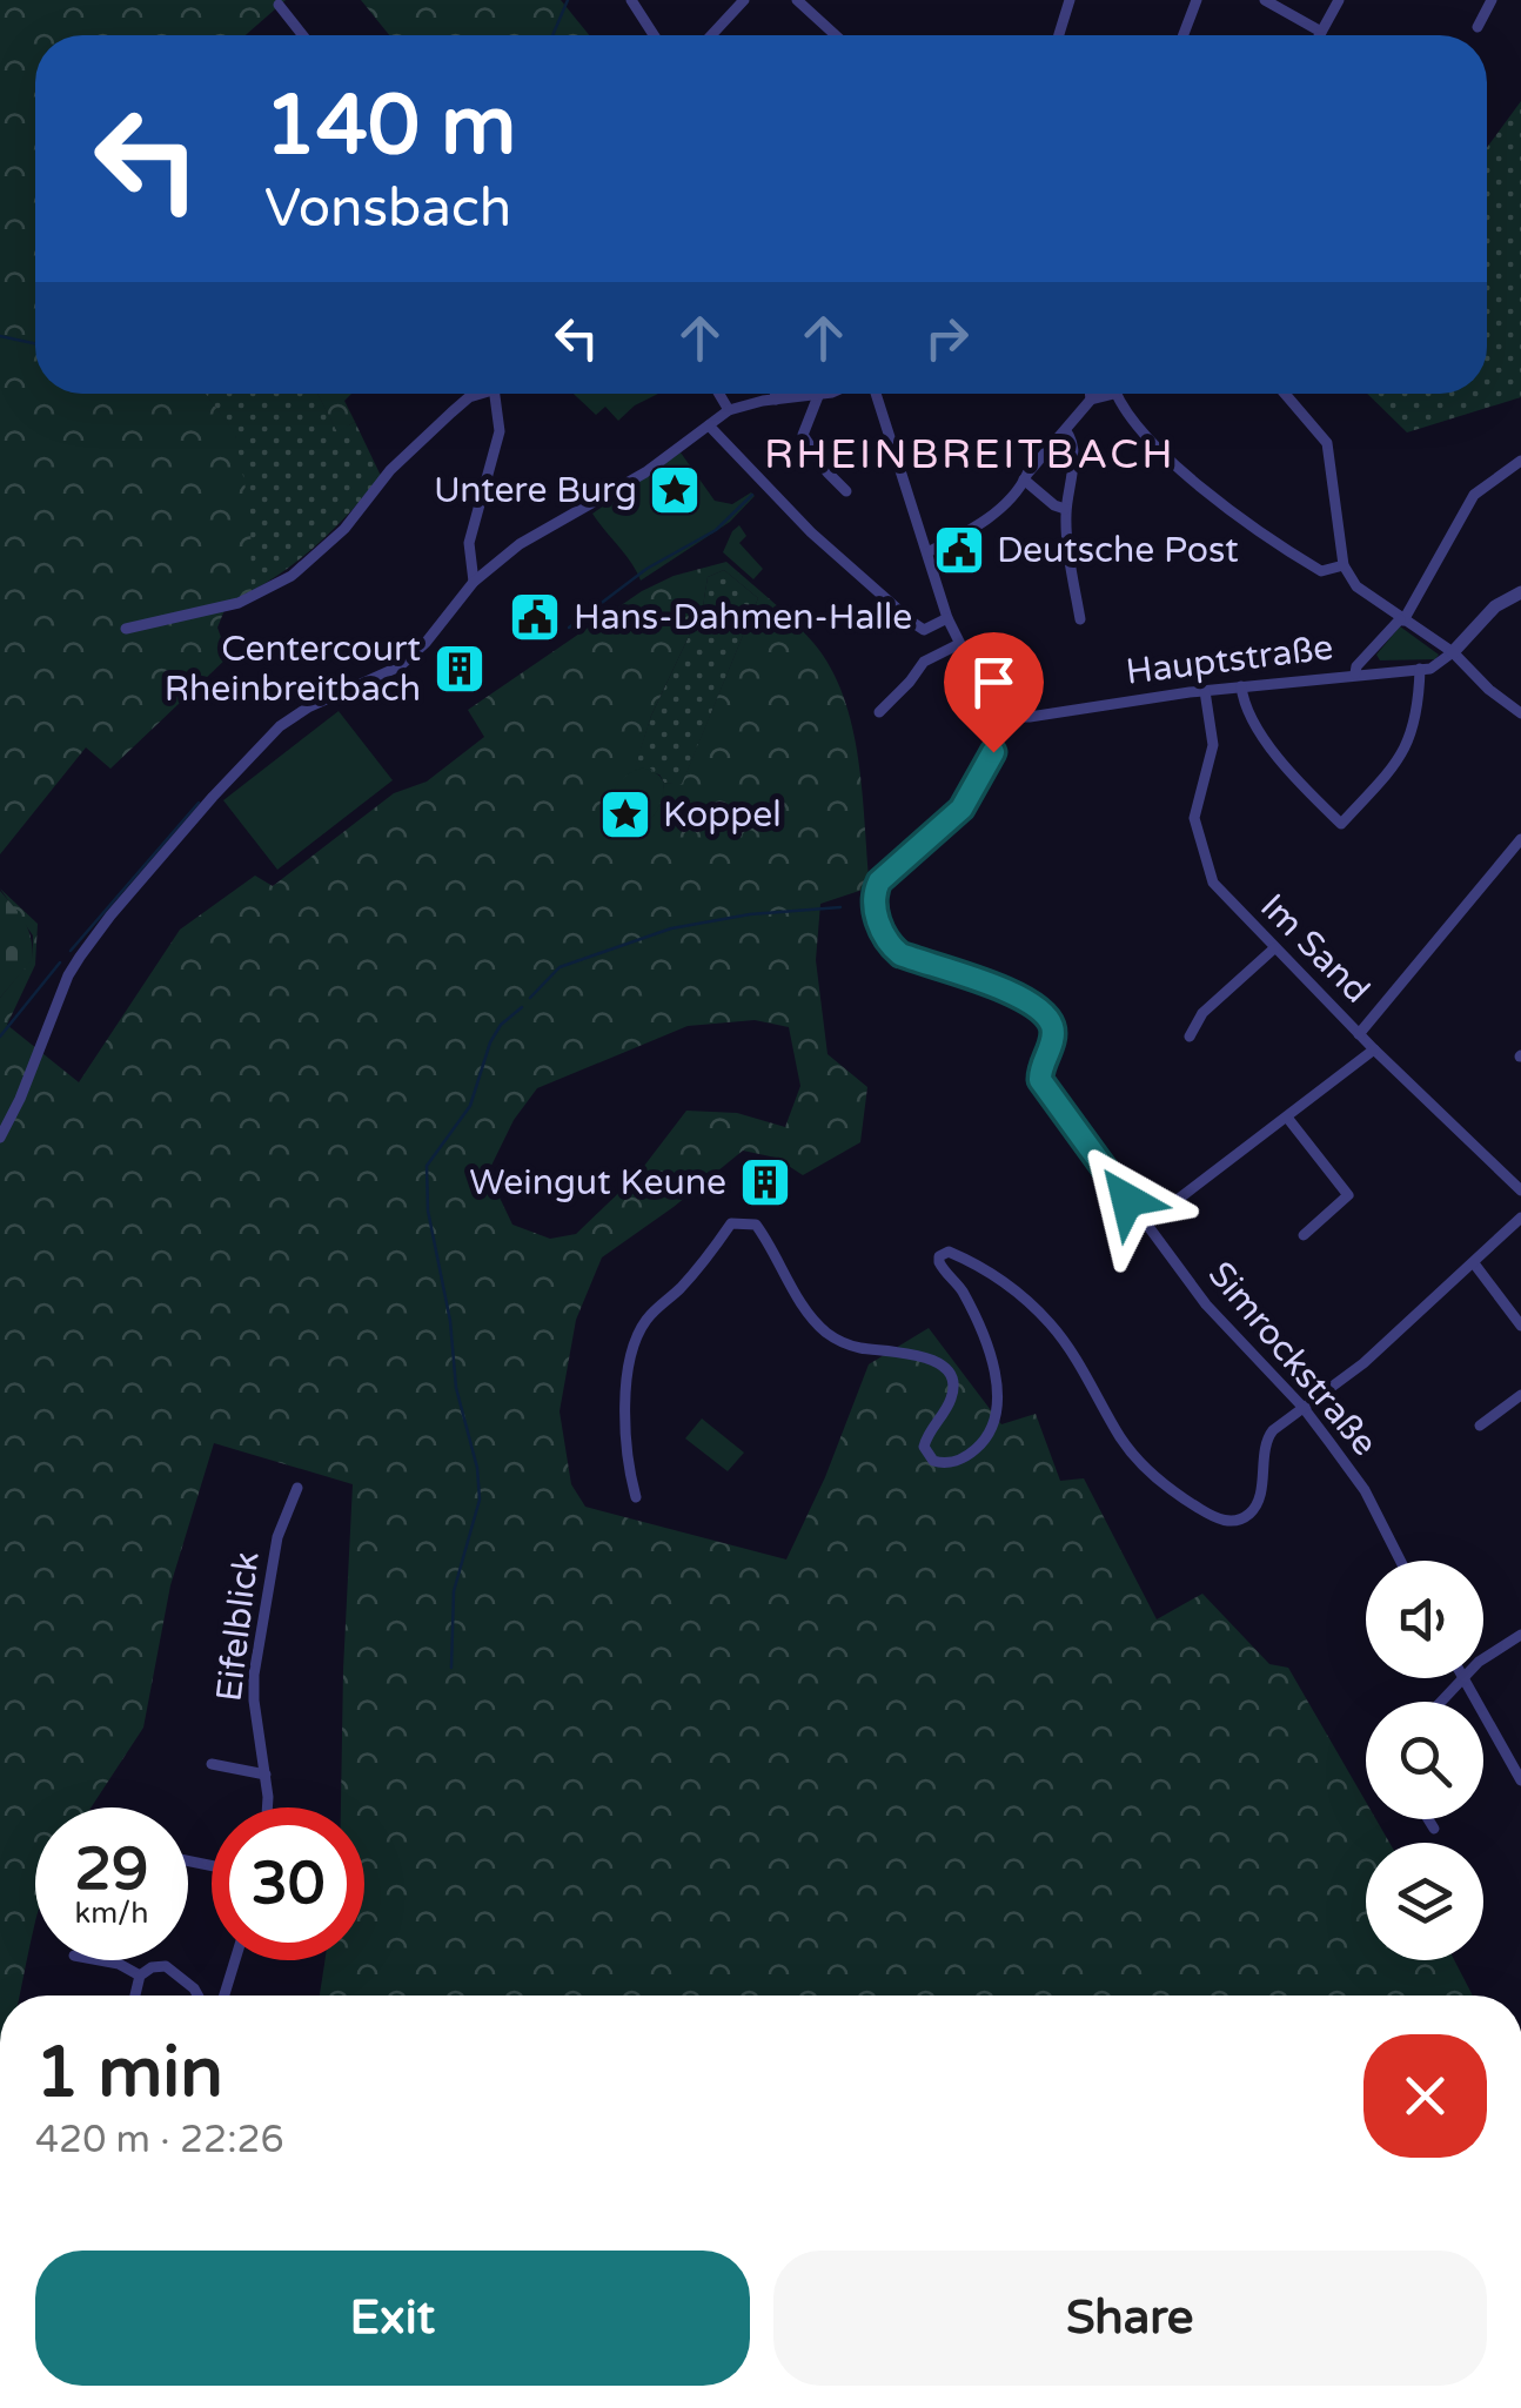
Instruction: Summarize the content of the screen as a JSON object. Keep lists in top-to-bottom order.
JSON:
{
  "streets": {
    "street": [
      "Hauptstraße",
      "Im Sand",
      "Simrockstraße",
      "Eifelblick"
    ]
  },
  "crossings": [
    ["Hauptstraße", "Im Sand"],
    ["Hauptstraße", "Simrockstraße"]
  ],
  "districts": ["RHEINBREITBACH"],
  "places": {
    "place": ["Untere Burg", "Koppel"],
    "public building": ["Deutsche Post", "Hans-Dahmen-Halle"],
    "building": ["Centercourt Rheinbreitbach", "Weingut Keune"]
  },
  "page": {
    "turn": ["140 m", "Vonsbach"],
    "speed": "29 km/h",
    "limit": "30",
    "heading": ["1 min", "420 m · 22:26"],
    "buttons": ["Exit", "Share"]
  }
}
